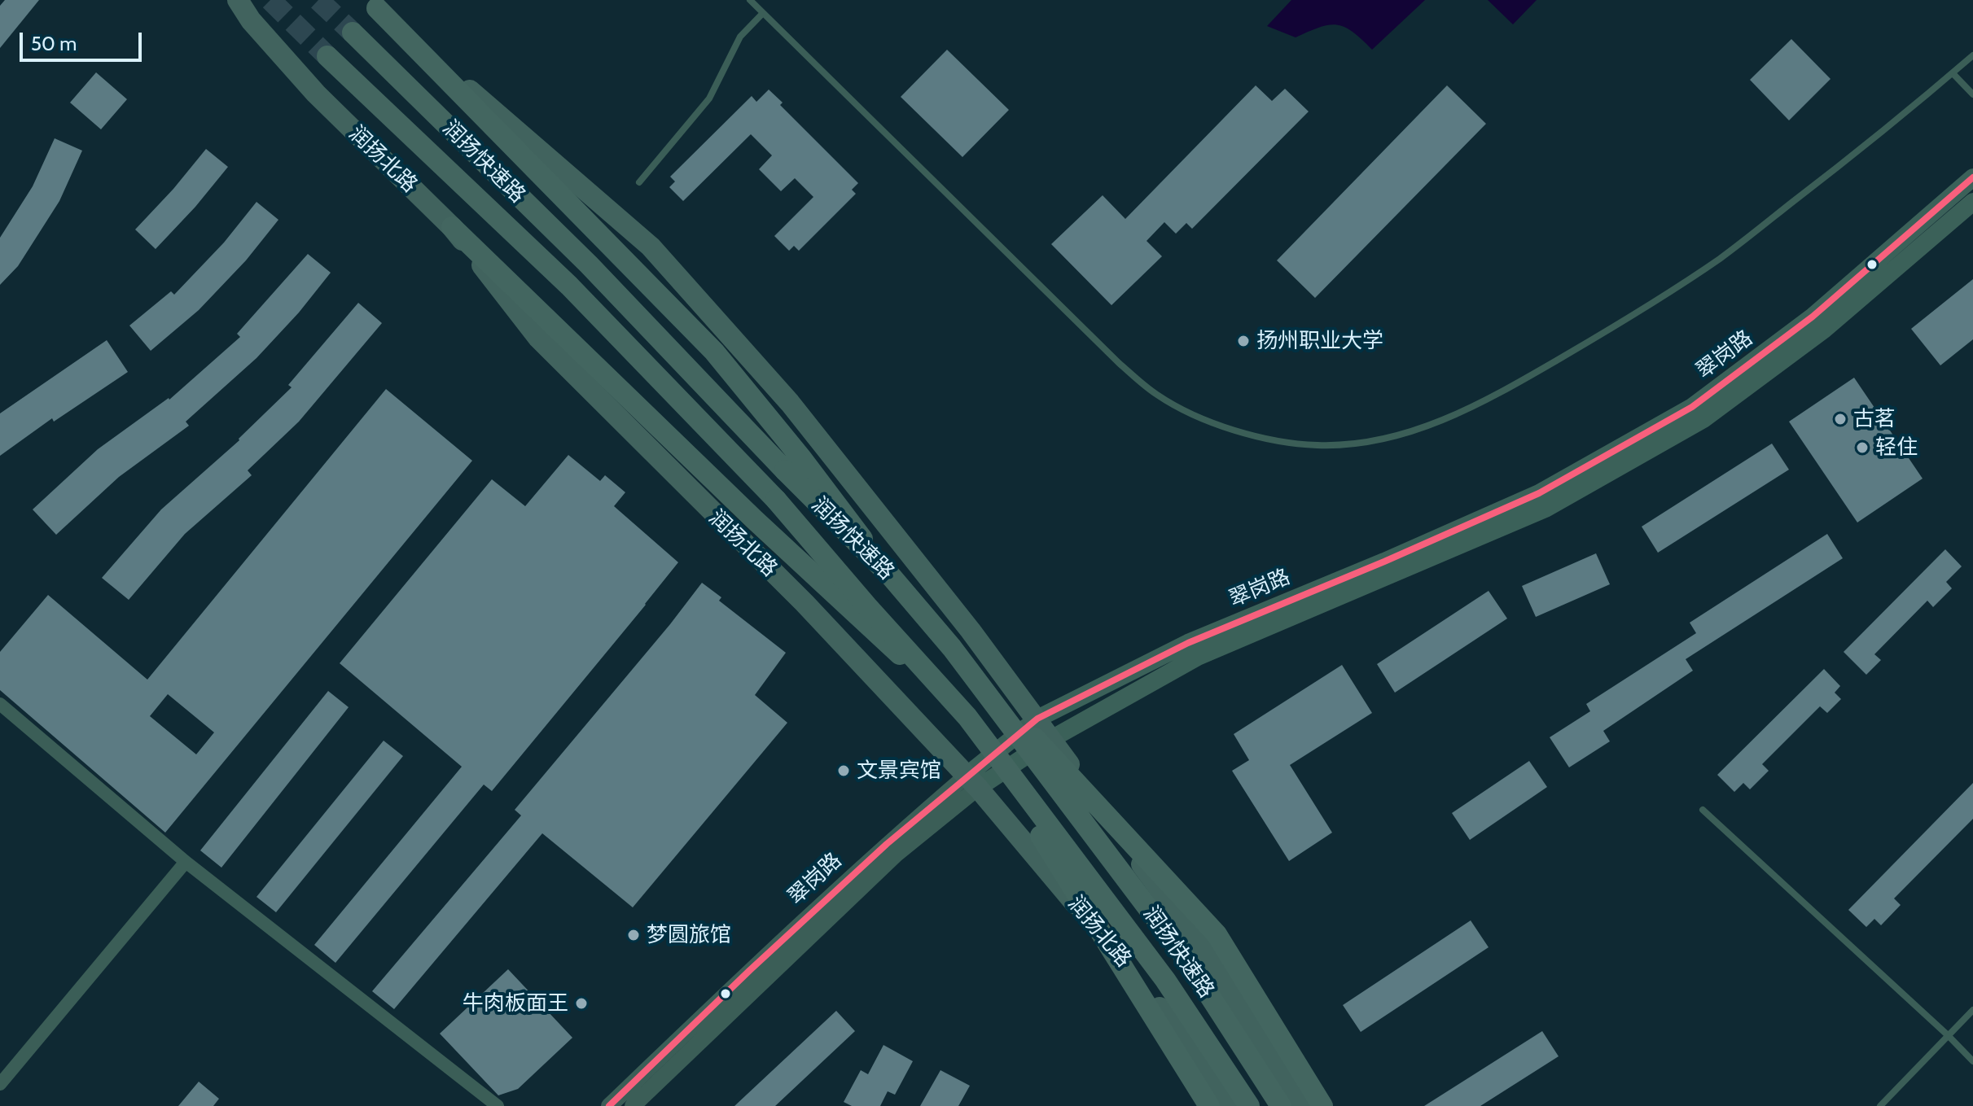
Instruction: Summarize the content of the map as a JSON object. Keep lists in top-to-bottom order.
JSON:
{
  "streets": {
    "highway": ["润扬快速路"],
    "main road": ["润扬北路", "翠岗路"]
  },
  "crossings": [
    ["润扬北路", "翠岗路"]
  ],
  "places": [
    "扬州职业大学",
    "古茗",
    "轻住",
    "文景宾馆",
    "梦圆旅馆",
    "牛肉板面王"
  ],
  "scale_bar": "50 m"
}
